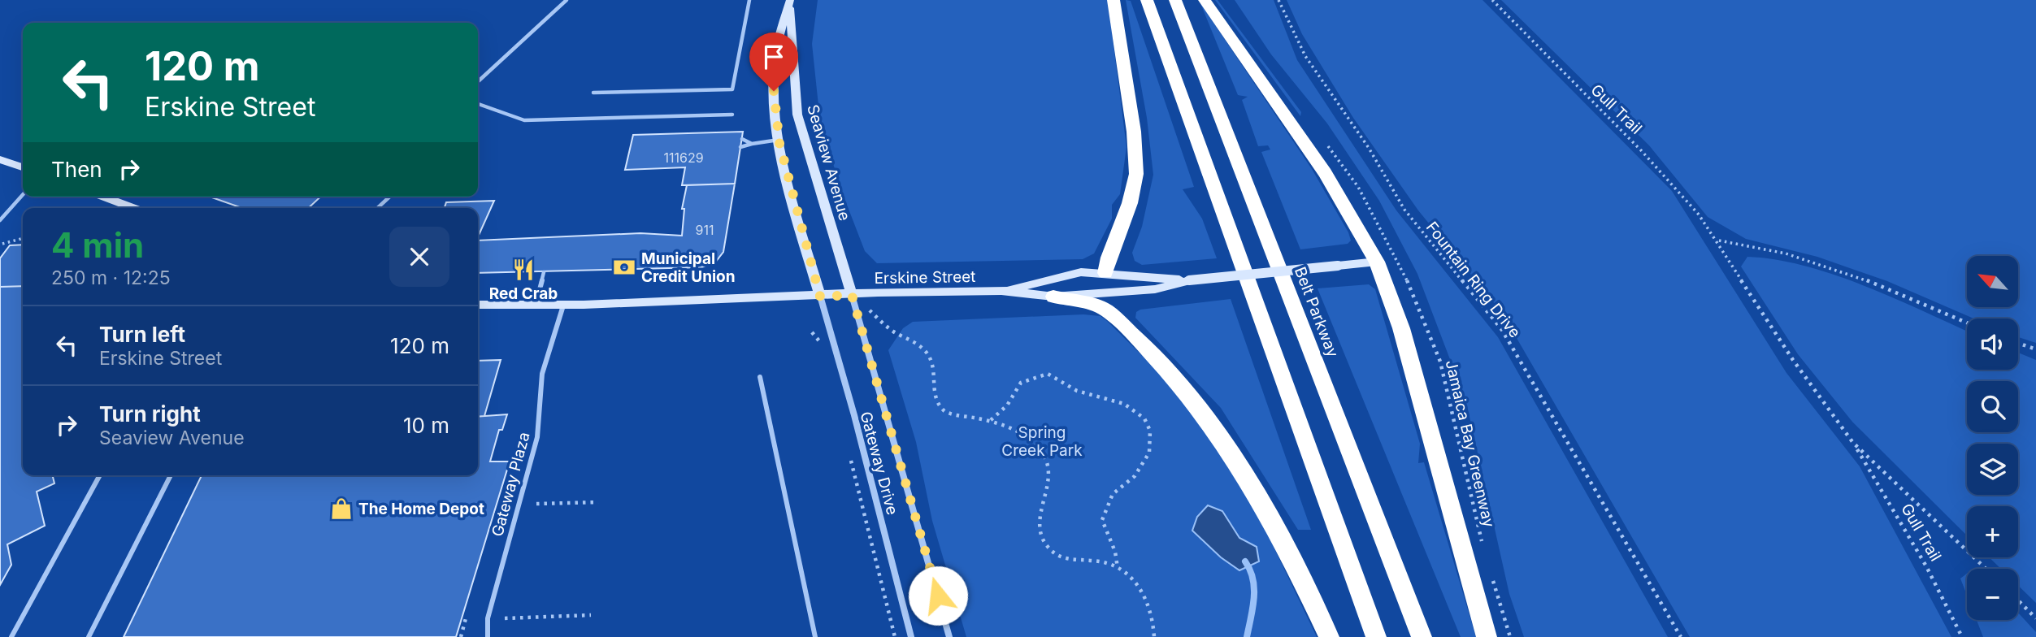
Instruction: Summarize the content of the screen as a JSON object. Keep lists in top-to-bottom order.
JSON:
{
  "streets": {
    "highway": ["Belt Parkway"],
    "main road": ["Seaview Avenue", "Erskine Street"],
    "street": ["Gateway Drive"],
    "lane": ["Gateway Plaza"],
    "path": ["Gull Trail", "Fountain Ring Drive", "Jamaica Bay Greenway"]
  },
  "crossings": [
    ["Seaview Avenue", "Erskine Street"],
    ["Seaview Avenue", "Gateway Drive"],
    ["Erskine Street", "Gateway Drive"],
    ["Erskine Street", "Gateway Plaza"]
  ],
  "parks": ["Spring Creek Park"],
  "places": {
    "bank": ["Municipal Credit Union"],
    "restaurant": ["Red Crab"],
    "shop": ["The Home Depot"]
  },
  "house_numbers": ["111629", "911"],
  "north": "top left",
  "page": {
    "turn": ["120 m", "Erskine Street"],
    "then": "Then",
    "heading": ["4 min", "250 m · 12:25"],
    "map_buttons": ["+", "−"],
    "list": [
      {
        "name": "Turn left",
        "note": "Erskine Street",
        "value": "120 m"
      },
      {
        "name": "Turn right",
        "note": "Seaview Avenue",
        "value": "10 m"
      }
    ]
  }
}
